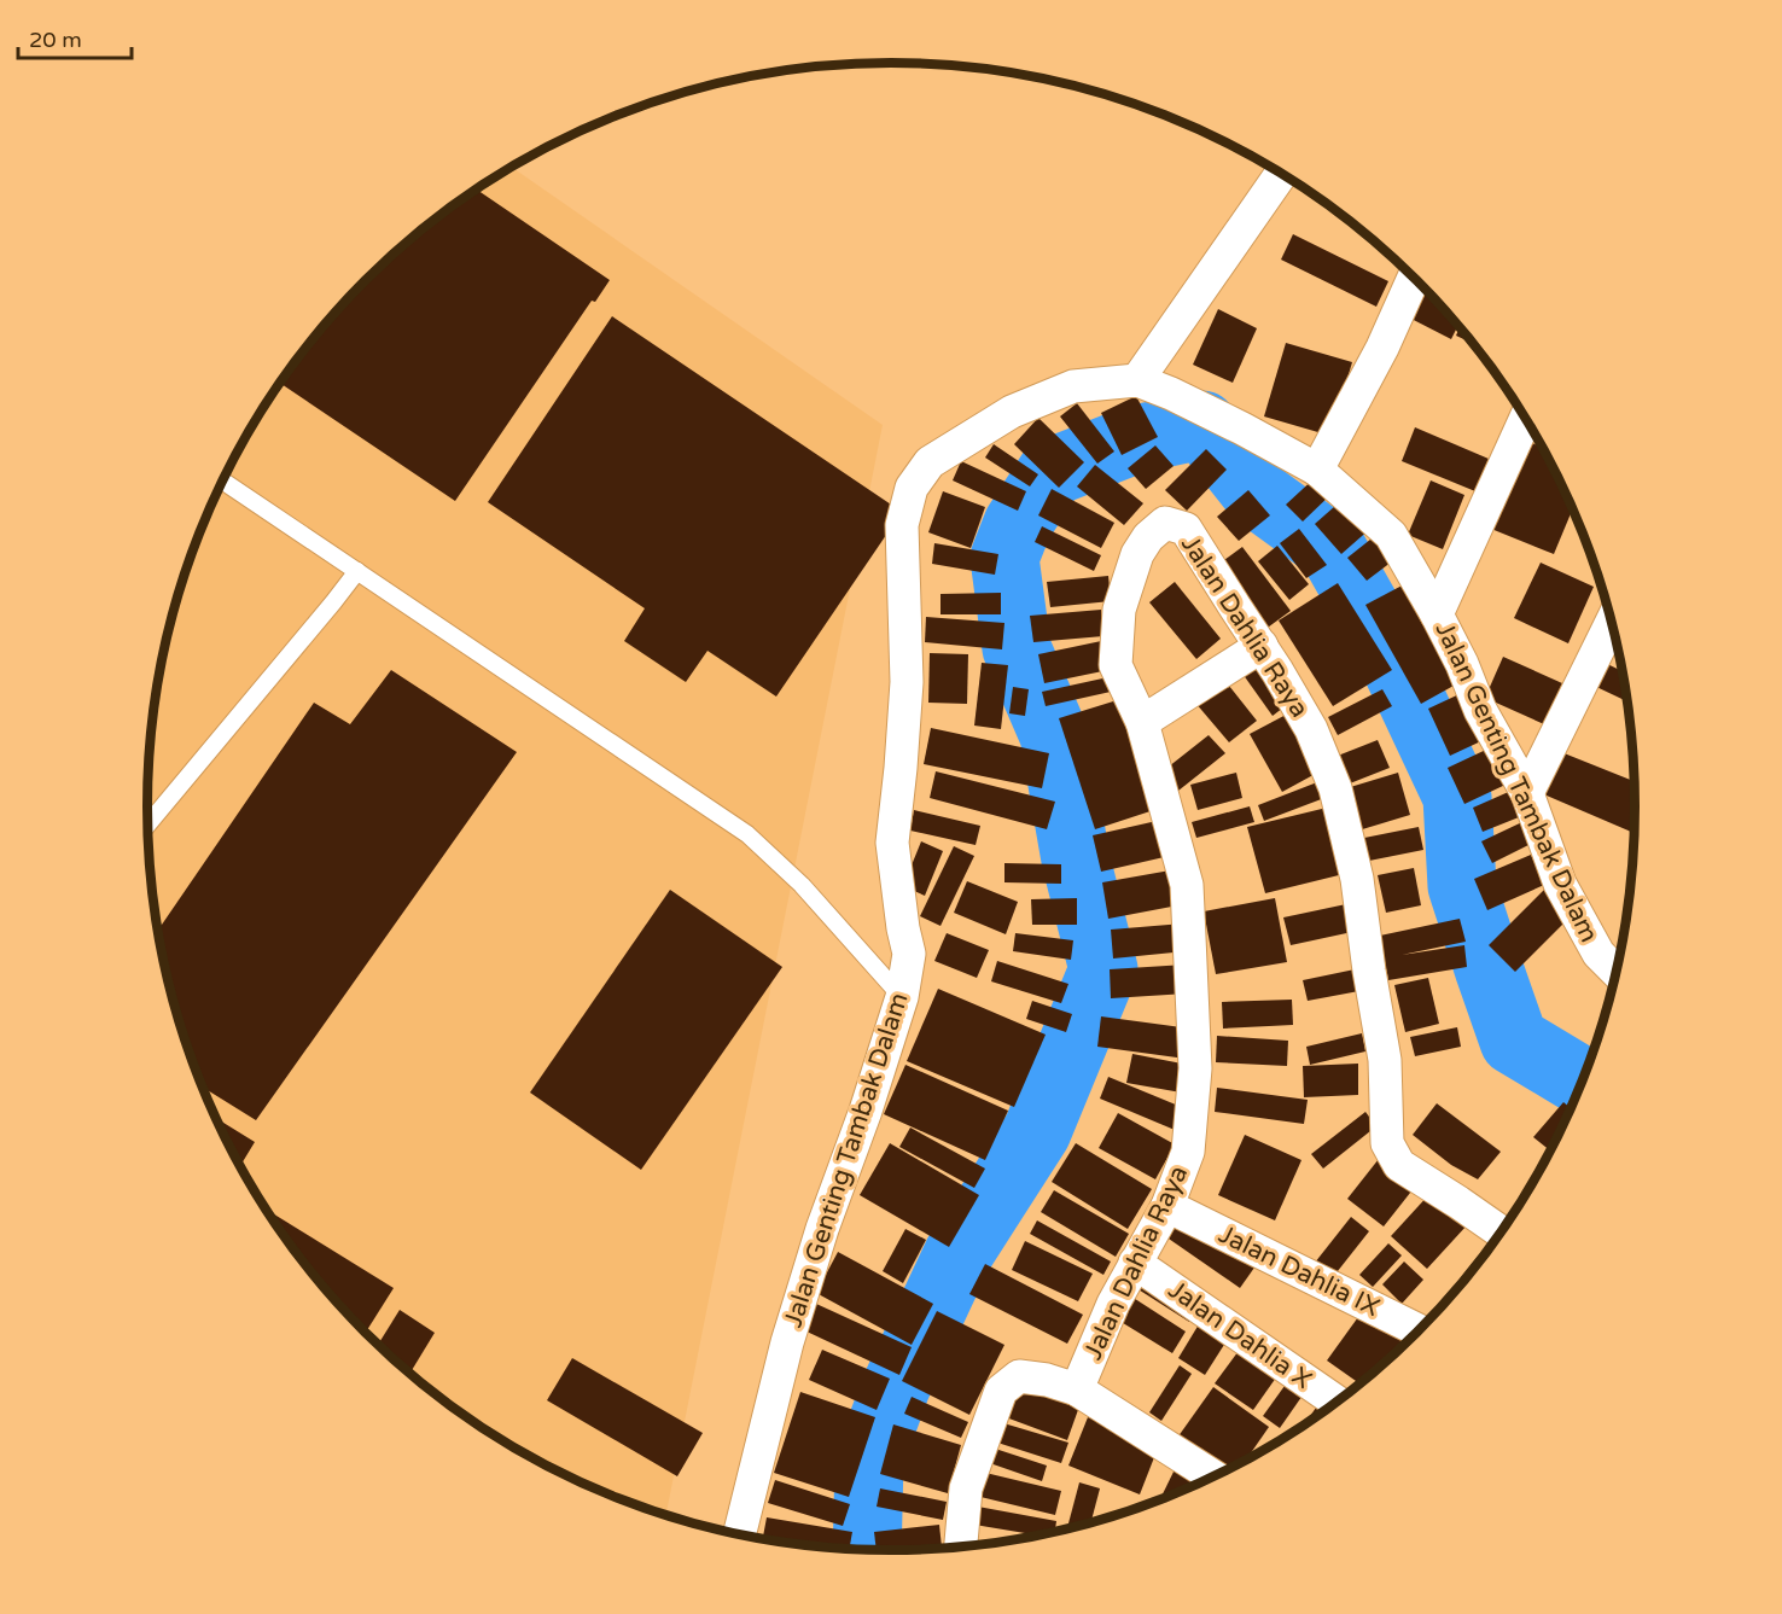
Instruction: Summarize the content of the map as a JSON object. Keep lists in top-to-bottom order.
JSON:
{
  "streets": {
    "street": [
      "Jalan Dahlia Raya",
      "Jalan Genting Tambak Dalam",
      "Jalan Dahlia IX",
      "Jalan Dahlia X"
    ]
  },
  "crossings": [
    ["Jalan Dahlia Raya", "Jalan Dahlia IX"],
    ["Jalan Dahlia Raya", "Jalan Dahlia X"]
  ],
  "scale_bar": "20 m"
}
